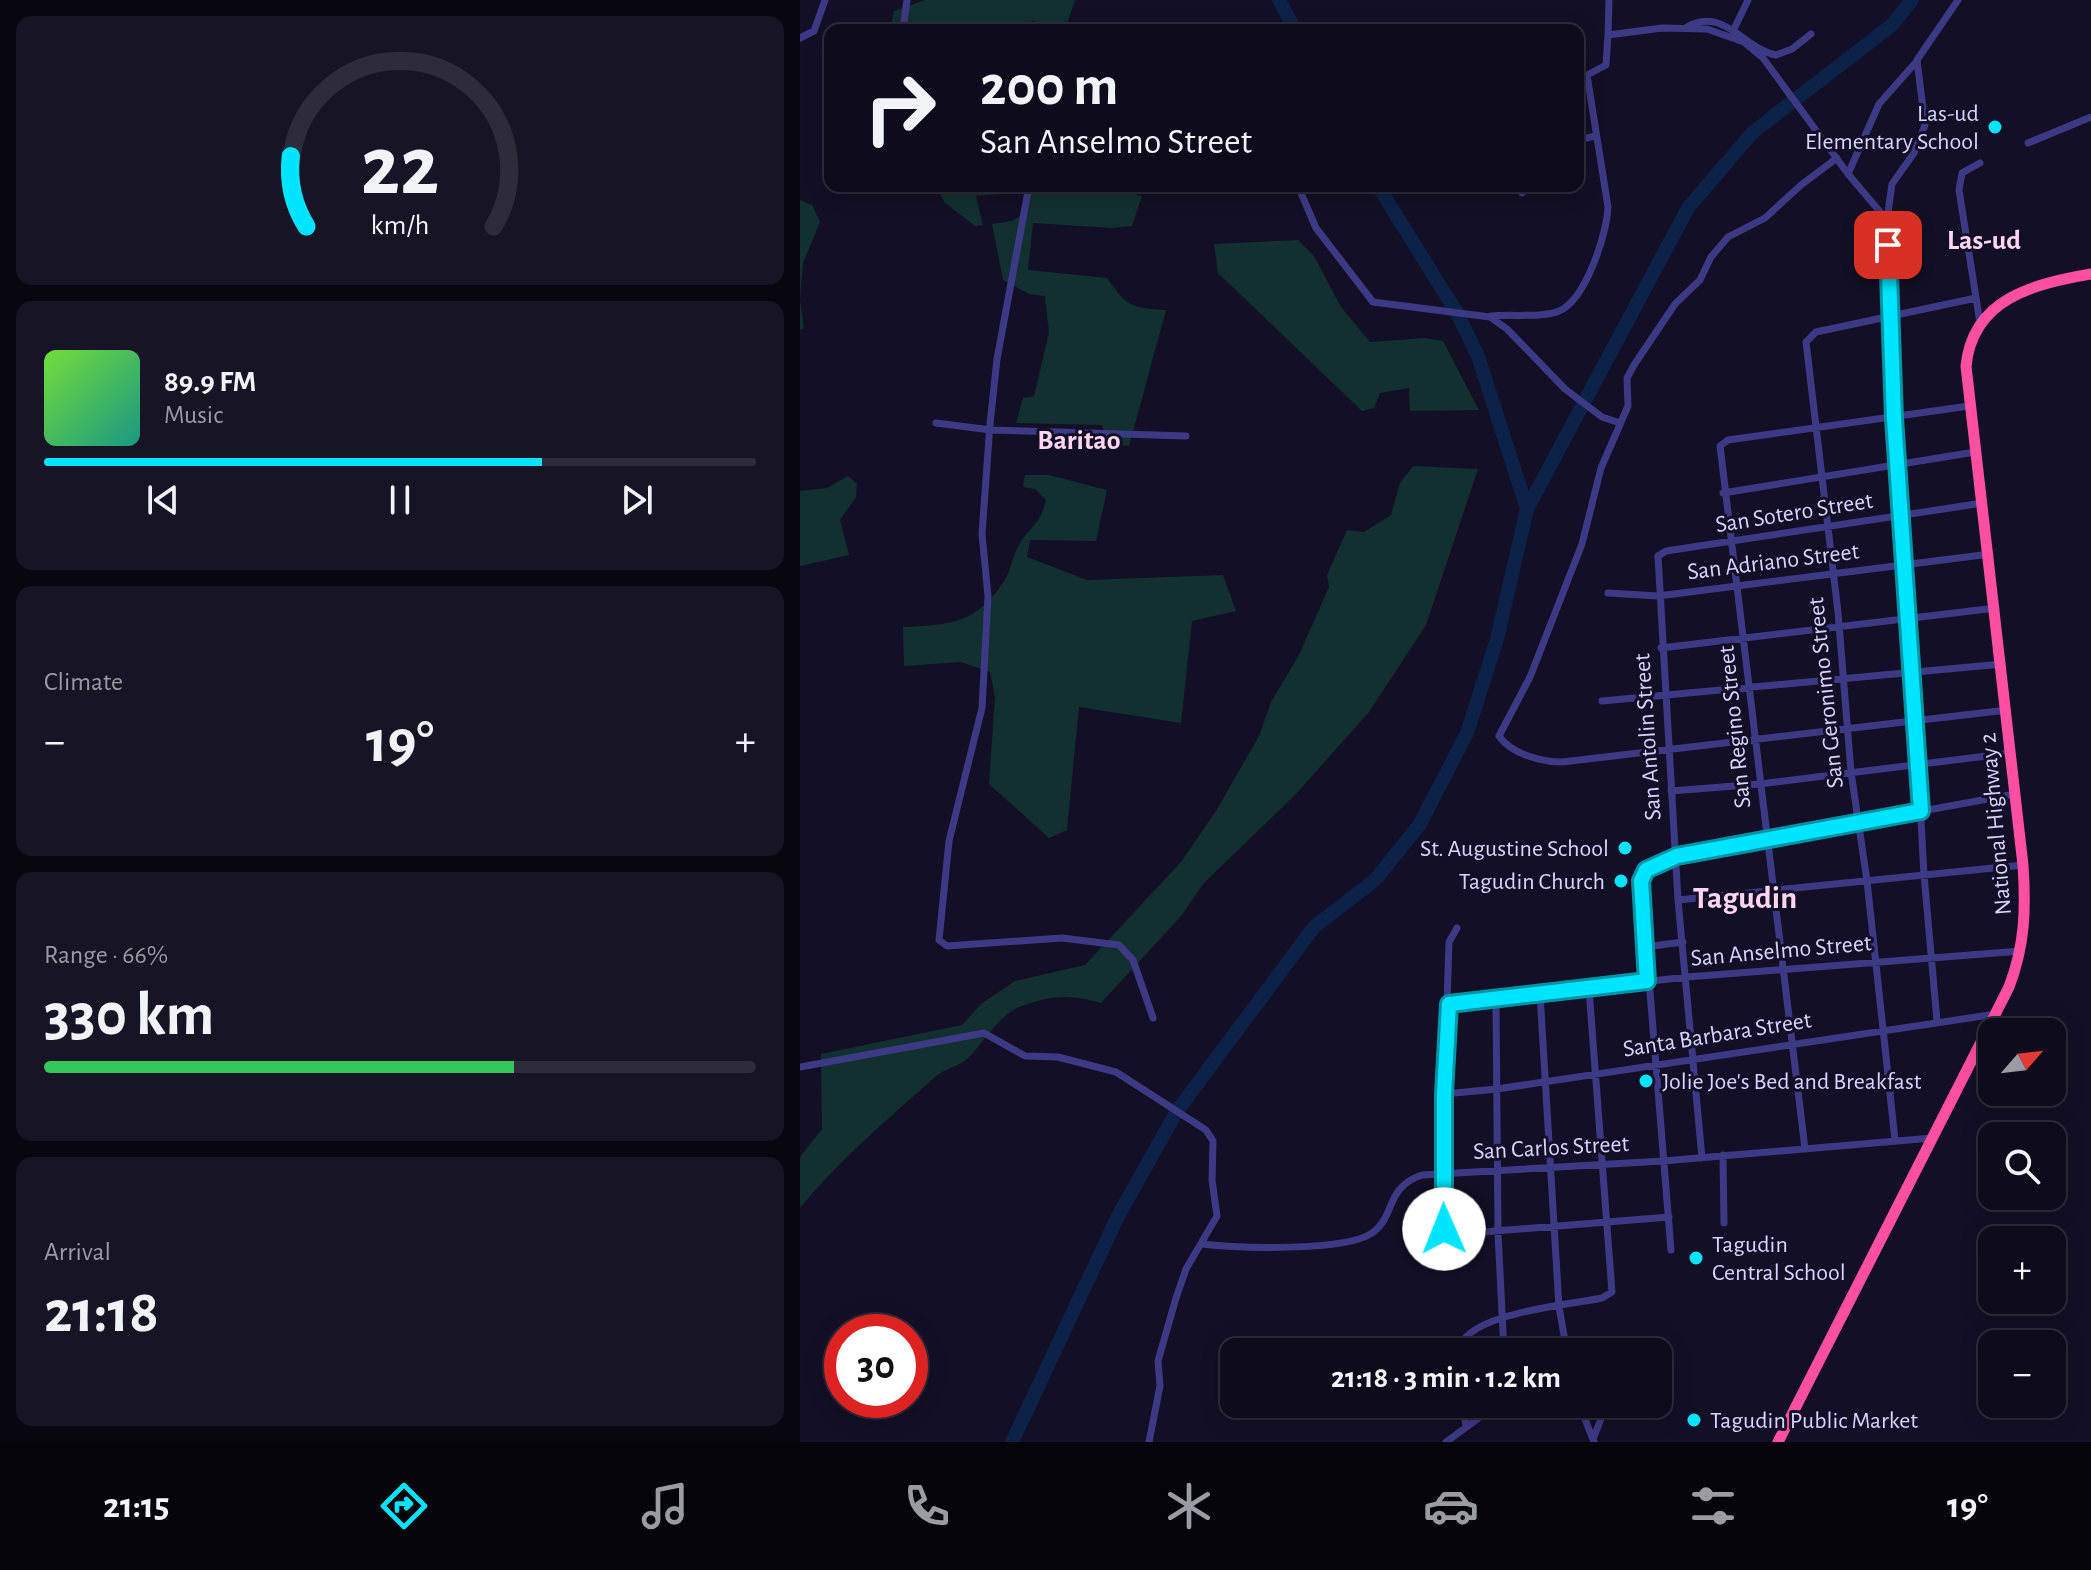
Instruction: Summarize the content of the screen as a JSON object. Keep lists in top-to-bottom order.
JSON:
{
  "streets": {
    "highway": ["National Highway 2"],
    "street": [
      "San Sotero Street",
      "San Adriano Street",
      "San Geronimo Street",
      "San Regino Street",
      "San Antolin Street",
      "San Anselmo Street",
      "Santa Barbara Street",
      "San Carlos Street"
    ]
  },
  "crossings": [
    ["San Sotero Street", "San Geronimo Street"],
    ["San Sotero Street", "San Regino Street"],
    ["San Sotero Street", "San Antolin Street"],
    ["San Sotero Street", "National Highway 2"],
    ["San Adriano Street", "San Geronimo Street"],
    ["San Adriano Street", "San Regino Street"],
    ["San Adriano Street", "San Antolin Street"],
    ["San Adriano Street", "National Highway 2"],
    ["San Geronimo Street", "San Regino Street"],
    ["San Geronimo Street", "San Anselmo Street"],
    ["San Geronimo Street", "Santa Barbara Street"],
    ["San Geronimo Street", "San Carlos Street"],
    ["San Regino Street", "San Anselmo Street"],
    ["San Regino Street", "Santa Barbara Street"],
    ["San Regino Street", "San Carlos Street"],
    ["San Antolin Street", "San Anselmo Street"],
    ["San Antolin Street", "Santa Barbara Street"],
    ["San Antolin Street", "San Carlos Street"],
    ["National Highway 2", "San Anselmo Street"],
    ["National Highway 2", "Santa Barbara Street"],
    ["National Highway 2", "San Carlos Street"]
  ],
  "districts": ["Las-ud", "Baritao", "Tagudin"],
  "places": [
    "Las-ud Elementary School",
    "St. Augustine School",
    "Tagudin Church",
    "Jolie Joe's Bed and Breakfast",
    "Tagudin Central School",
    "Tagudin Public Market"
  ],
  "north": "top right",
  "page": {
    "turn": ["200 m", "San Anselmo Street"],
    "song": ["89.9 FM", "Music"],
    "tile": [
      "Climate",
      ["Range · 66%", "330 km"],
      ["Arrival", "21:18"]
    ],
    "heat": ["−", "19°", "+"],
    "map_buttons": ["+", "−"],
    "limit": "30",
    "trip": "21:18 · 3 min · 1.2 km",
    "tabs": ["21:15", "19°"],
    "gauge": ["22", "km/h"]
  }
}
